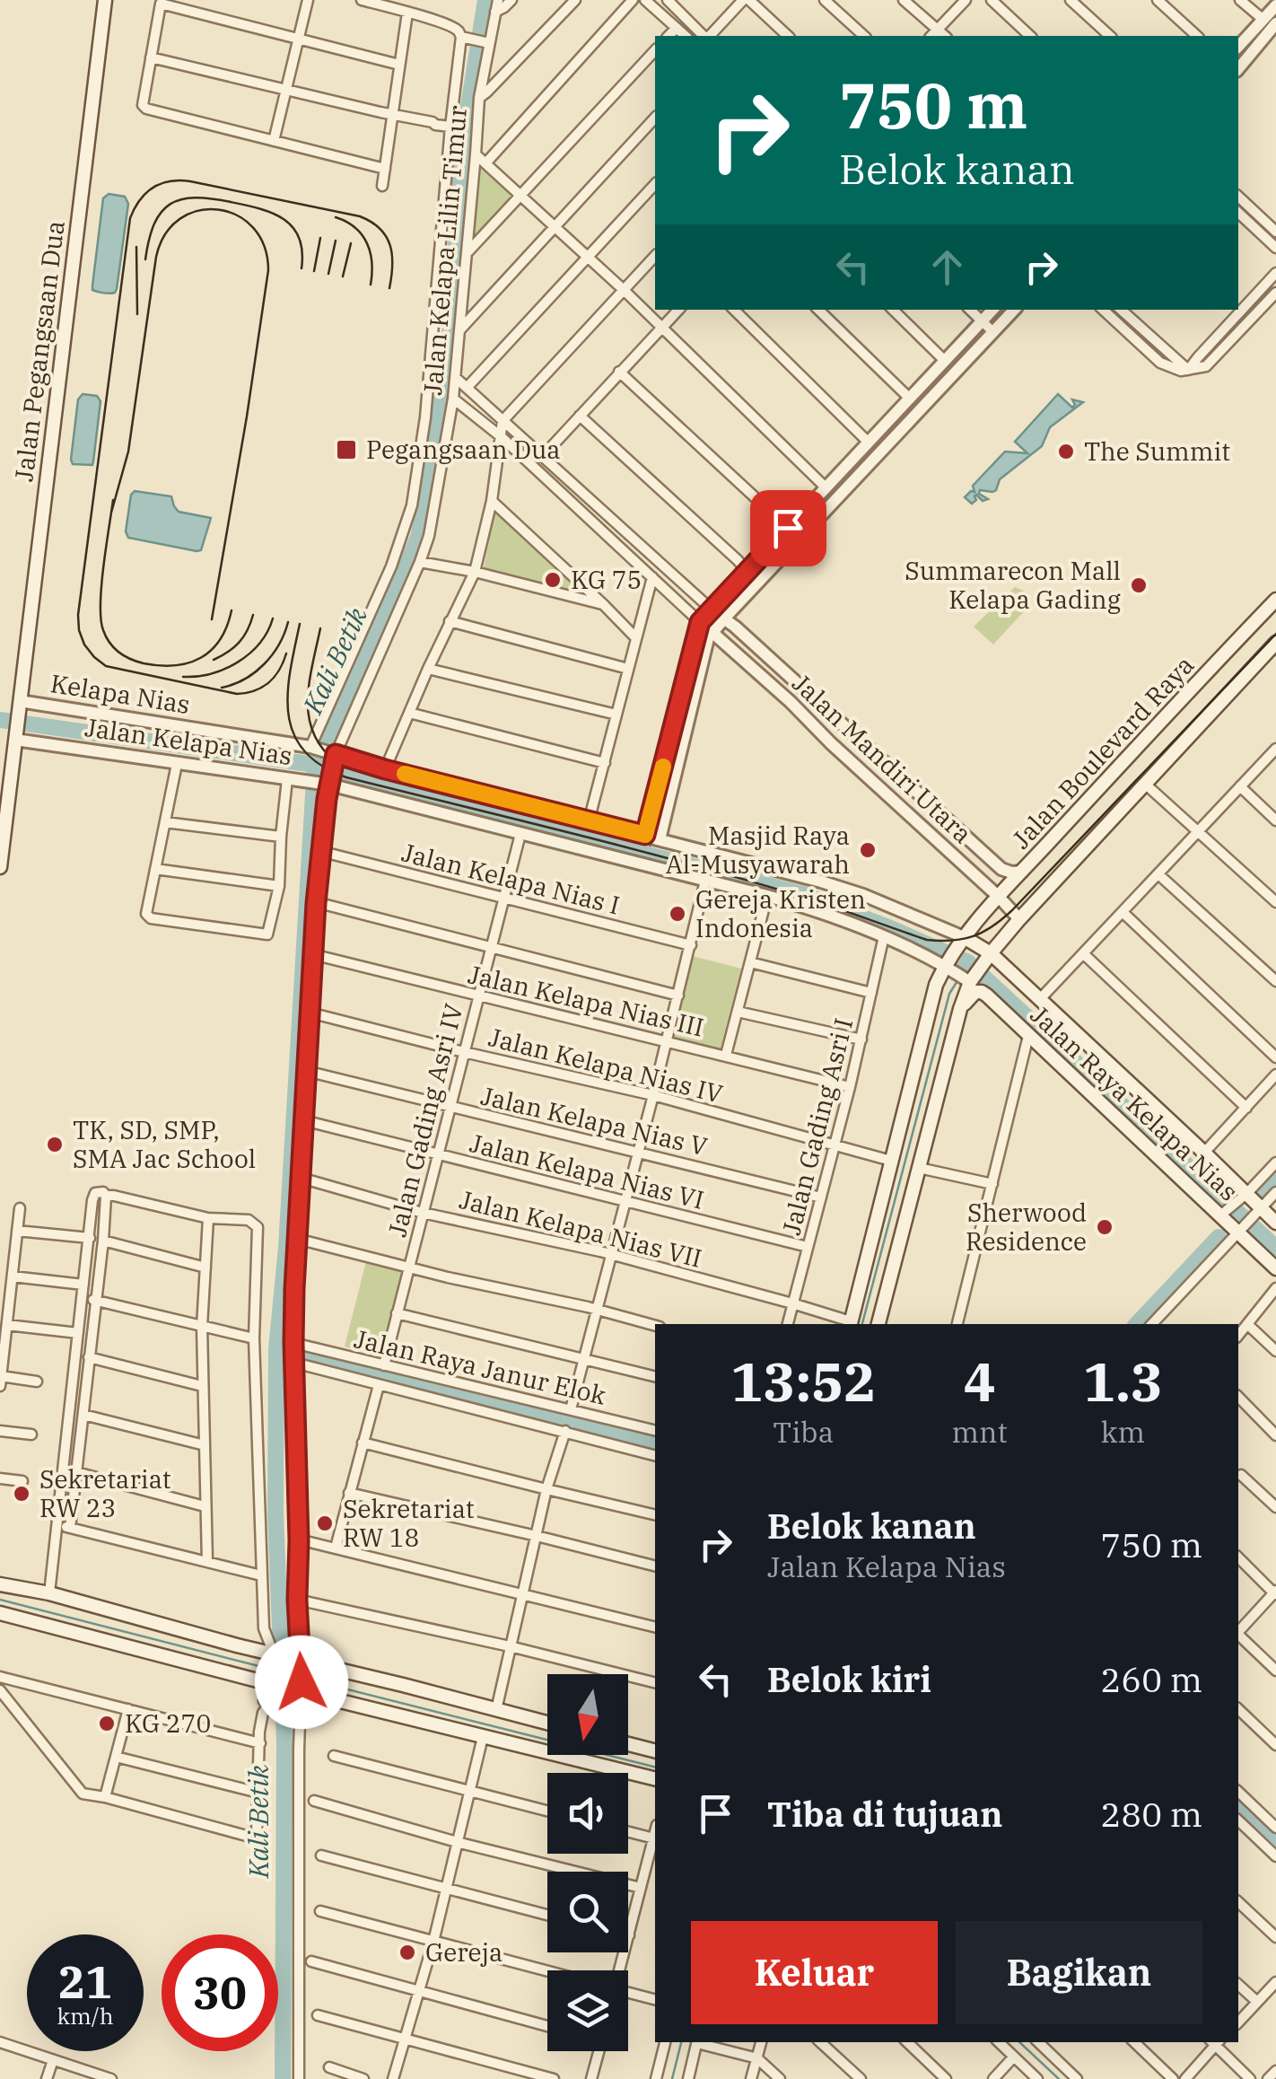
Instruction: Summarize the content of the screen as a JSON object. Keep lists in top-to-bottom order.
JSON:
{
  "streets": {
    "main road": ["Jalan Pegangsaan Dua", "Jalan Boulevard Raya", "Jalan Raya Kelapa Nias"],
    "street": [
      "Jalan Kelapa Lilin Timur",
      "Kelapa Nias",
      "Jalan Kelapa Nias",
      "Jalan Mandiri Utara",
      "Jalan Kelapa Nias I",
      "Jalan Kelapa Nias III",
      "Jalan Kelapa Nias IV",
      "Jalan Gading Asri IV",
      "Jalan Kelapa Nias V",
      "Jalan Gading Asri I",
      "Jalan Kelapa Nias VI",
      "Jalan Kelapa Nias VII",
      "Jalan Raya Janur Elok"
    ]
  },
  "crossings": [
    ["Jalan Kelapa Lilin Timur", "Jalan Kelapa Nias"],
    ["Jalan Kelapa Lilin Timur", "Jalan Kelapa Nias I"],
    ["Jalan Kelapa Lilin Timur", "Jalan Kelapa Nias III"],
    ["Jalan Kelapa Lilin Timur", "Jalan Kelapa Nias IV"],
    ["Jalan Kelapa Lilin Timur", "Jalan Kelapa Nias V"],
    ["Jalan Kelapa Lilin Timur", "Jalan Kelapa Nias VI"],
    ["Jalan Kelapa Lilin Timur", "Jalan Kelapa Nias VII"],
    ["Jalan Kelapa Lilin Timur", "Jalan Raya Janur Elok"],
    ["Jalan Pegangsaan Dua", "Kelapa Nias"],
    ["Jalan Pegangsaan Dua", "Jalan Kelapa Nias"],
    ["Kelapa Nias", "Jalan Kelapa Nias"],
    ["Jalan Kelapa Nias", "Jalan Boulevard Raya"],
    ["Jalan Kelapa Nias", "Jalan Raya Kelapa Nias"],
    ["Jalan Kelapa Nias", "Jalan Gading Asri IV"],
    ["Jalan Kelapa Nias", "Jalan Gading Asri I"],
    ["Jalan Boulevard Raya", "Jalan Mandiri Utara"],
    ["Jalan Boulevard Raya", "Jalan Raya Kelapa Nias"],
    ["Jalan Kelapa Nias I", "Jalan Gading Asri IV"],
    ["Jalan Kelapa Nias III", "Jalan Gading Asri IV"],
    ["Jalan Kelapa Nias III", "Jalan Gading Asri I"],
    ["Jalan Kelapa Nias IV", "Jalan Gading Asri IV"],
    ["Jalan Kelapa Nias IV", "Jalan Gading Asri I"],
    ["Jalan Gading Asri IV", "Jalan Kelapa Nias V"],
    ["Jalan Gading Asri IV", "Jalan Kelapa Nias VI"],
    ["Jalan Gading Asri IV", "Jalan Kelapa Nias VII"],
    ["Jalan Gading Asri IV", "Jalan Raya Janur Elok"],
    ["Jalan Kelapa Nias V", "Jalan Gading Asri I"],
    ["Jalan Gading Asri I", "Jalan Kelapa Nias VI"],
    ["Jalan Gading Asri I", "Jalan Kelapa Nias VII"]
  ],
  "water": ["Kali Betik"],
  "places": {
    "transit": ["Pegangsaan Dua"],
    "other": [
      "The Summit",
      "KG 75",
      "Summarecon Mall Kelapa Gading",
      "Masjid Raya Al-Musyawarah",
      "Gereja Kristen Indonesia",
      "TK, SD, SMP, SMA Jac School",
      "Sherwood Residence",
      "Sekretariat RW 23",
      "Sekretariat RW 18",
      "KG 270",
      "Gereja"
    ]
  },
  "north": "bottom",
  "page": {
    "turn": ["750 m", "Belok kanan"],
    "eta": [
      "13:52",
      "Tiba",
      "4",
      "mnt",
      "1.3",
      "km"
    ],
    "list": [
      {
        "name": "Belok kanan",
        "note": "Jalan Kelapa Nias",
        "value": "750 m"
      },
      {
        "name": "Belok kiri",
        "value": "260 m"
      },
      {
        "name": "Tiba di tujuan",
        "value": "280 m"
      }
    ],
    "buttons": ["Keluar", "Bagikan"],
    "speed": "21 km/h",
    "limit": "30"
  }
}
